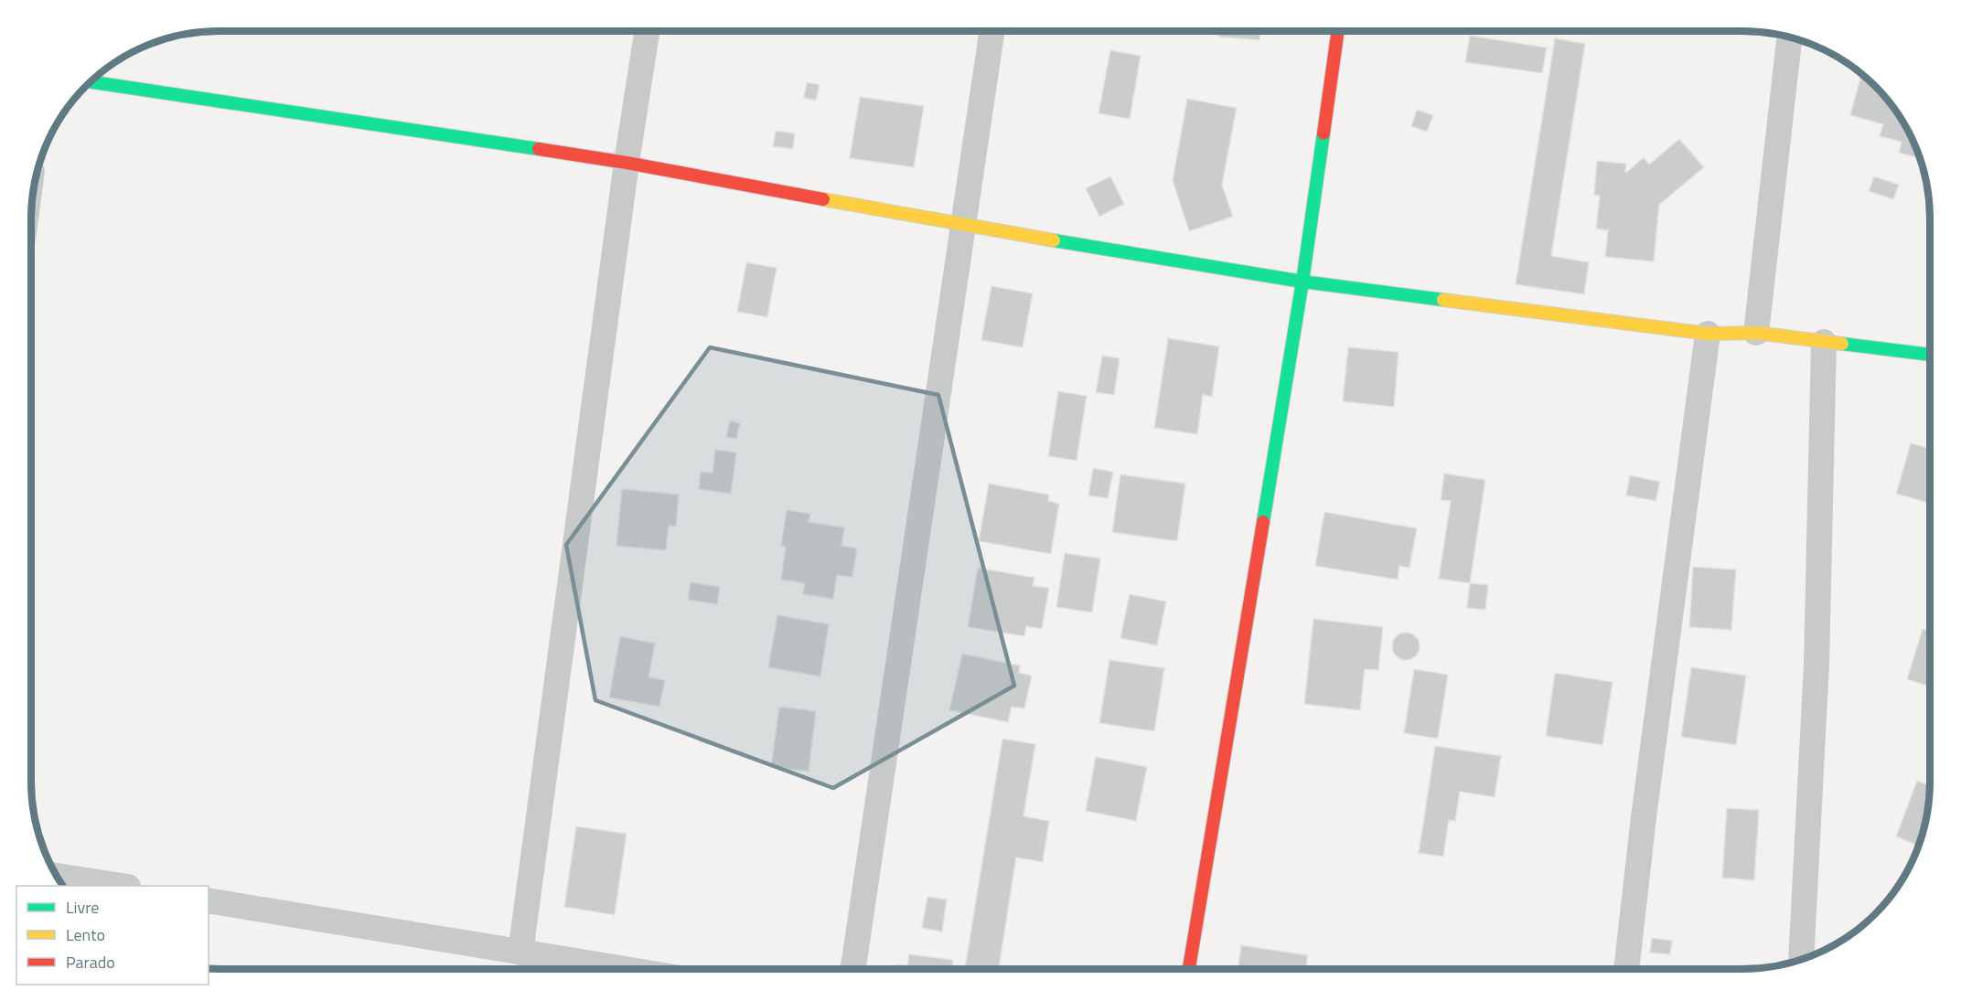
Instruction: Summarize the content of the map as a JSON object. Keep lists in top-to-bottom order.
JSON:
{
  "legend": ["Livre", "Lento", "Parado"]
}
